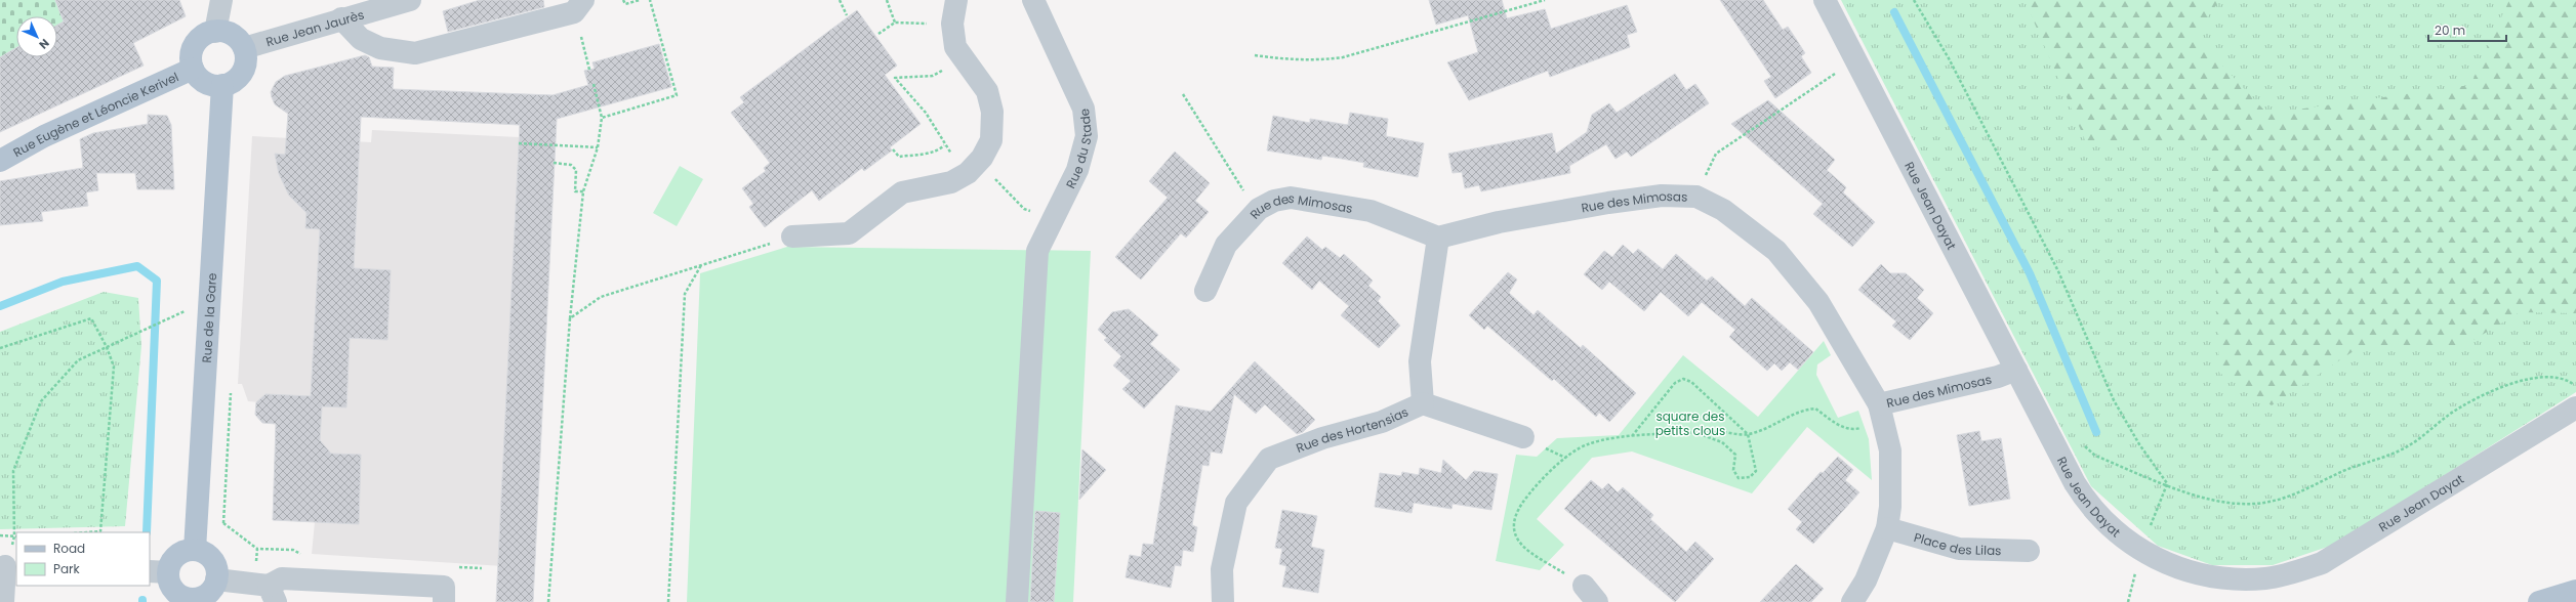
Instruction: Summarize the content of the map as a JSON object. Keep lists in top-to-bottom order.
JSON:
{
  "streets": {
    "main road": ["Rue Eugène et Léoncie Kerivel", "Rue de la Gare"],
    "street": [
      "Rue Jean Jaurès",
      "Rue du Stade",
      "Rue des Mimosas",
      "Rue Jean Dayat",
      "Rue des Hortensias",
      "Place des Lilas"
    ]
  },
  "crossings": [
    ["Rue Jean Jaurès", "Rue Eugène et Léoncie Kerivel"],
    ["Rue Jean Jaurès", "Rue de la Gare"],
    ["Rue Eugène et Léoncie Kerivel", "Rue de la Gare"],
    ["Rue des Mimosas", "Rue Jean Dayat"],
    ["Rue des Mimosas", "Rue des Hortensias"]
  ],
  "parks": ["square des petits clous"],
  "legend": ["Road", "Park"],
  "scale_bar": "20 m",
  "north": "bottom right"
}
